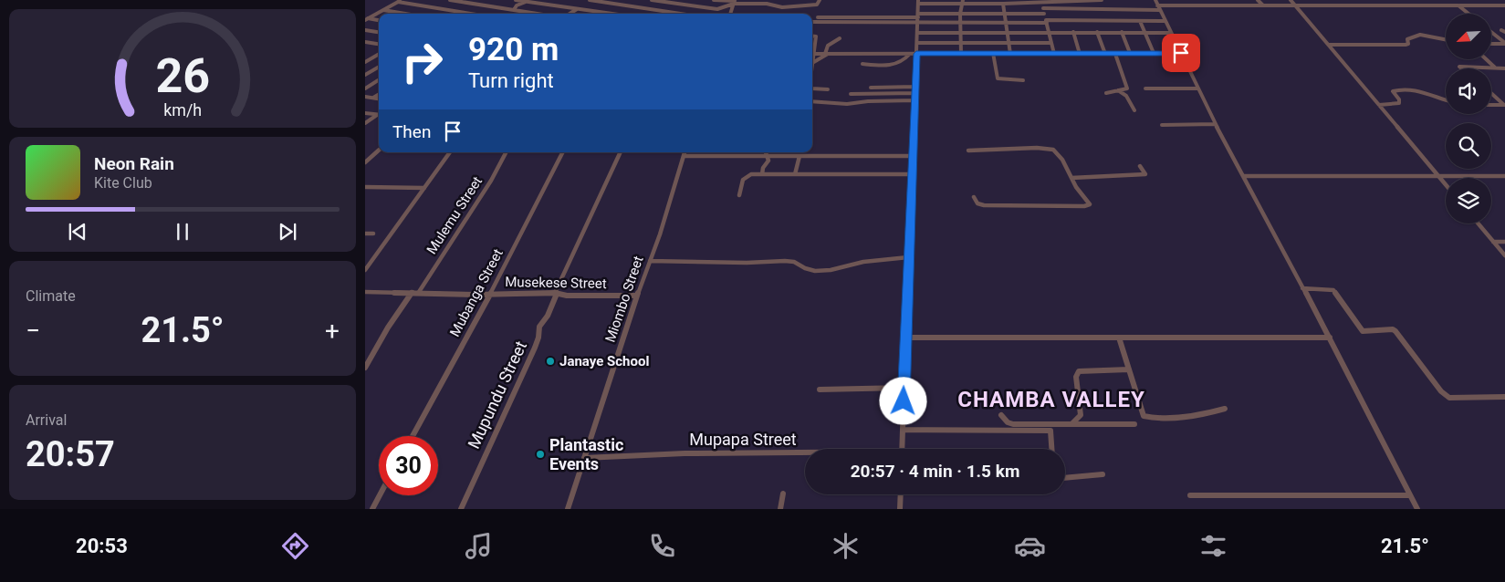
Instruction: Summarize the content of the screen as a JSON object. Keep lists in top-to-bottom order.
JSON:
{
  "streets": {
    "street": [
      "Mulemu Street",
      "Musekese Street",
      "Mubanga Street",
      "Miombo Street",
      "Mupundu Street",
      "Mupapa Street"
    ]
  },
  "crossings": [
    ["Mulemu Street", "Musekese Street"],
    ["Musekese Street", "Mubanga Street"],
    ["Musekese Street", "Miombo Street"],
    ["Musekese Street", "Mupundu Street"],
    ["Miombo Street", "Mupapa Street"]
  ],
  "districts": ["CHAMBA VALLEY"],
  "places": ["Janaye School", "Plantastic Events"],
  "north": "bottom left",
  "page": {
    "turn": ["920 m", "Turn right"],
    "then": "Then",
    "song": ["Neon Rain", "Kite Club"],
    "tile": [
      "Climate",
      ["Arrival", "20:57"]
    ],
    "heat": ["−", "21.5°", "+"],
    "limit": "30",
    "trip": "20:57 · 4 min · 1.5 km",
    "tabs": ["20:53", "21.5°"],
    "gauge": ["26", "km/h"]
  }
}
